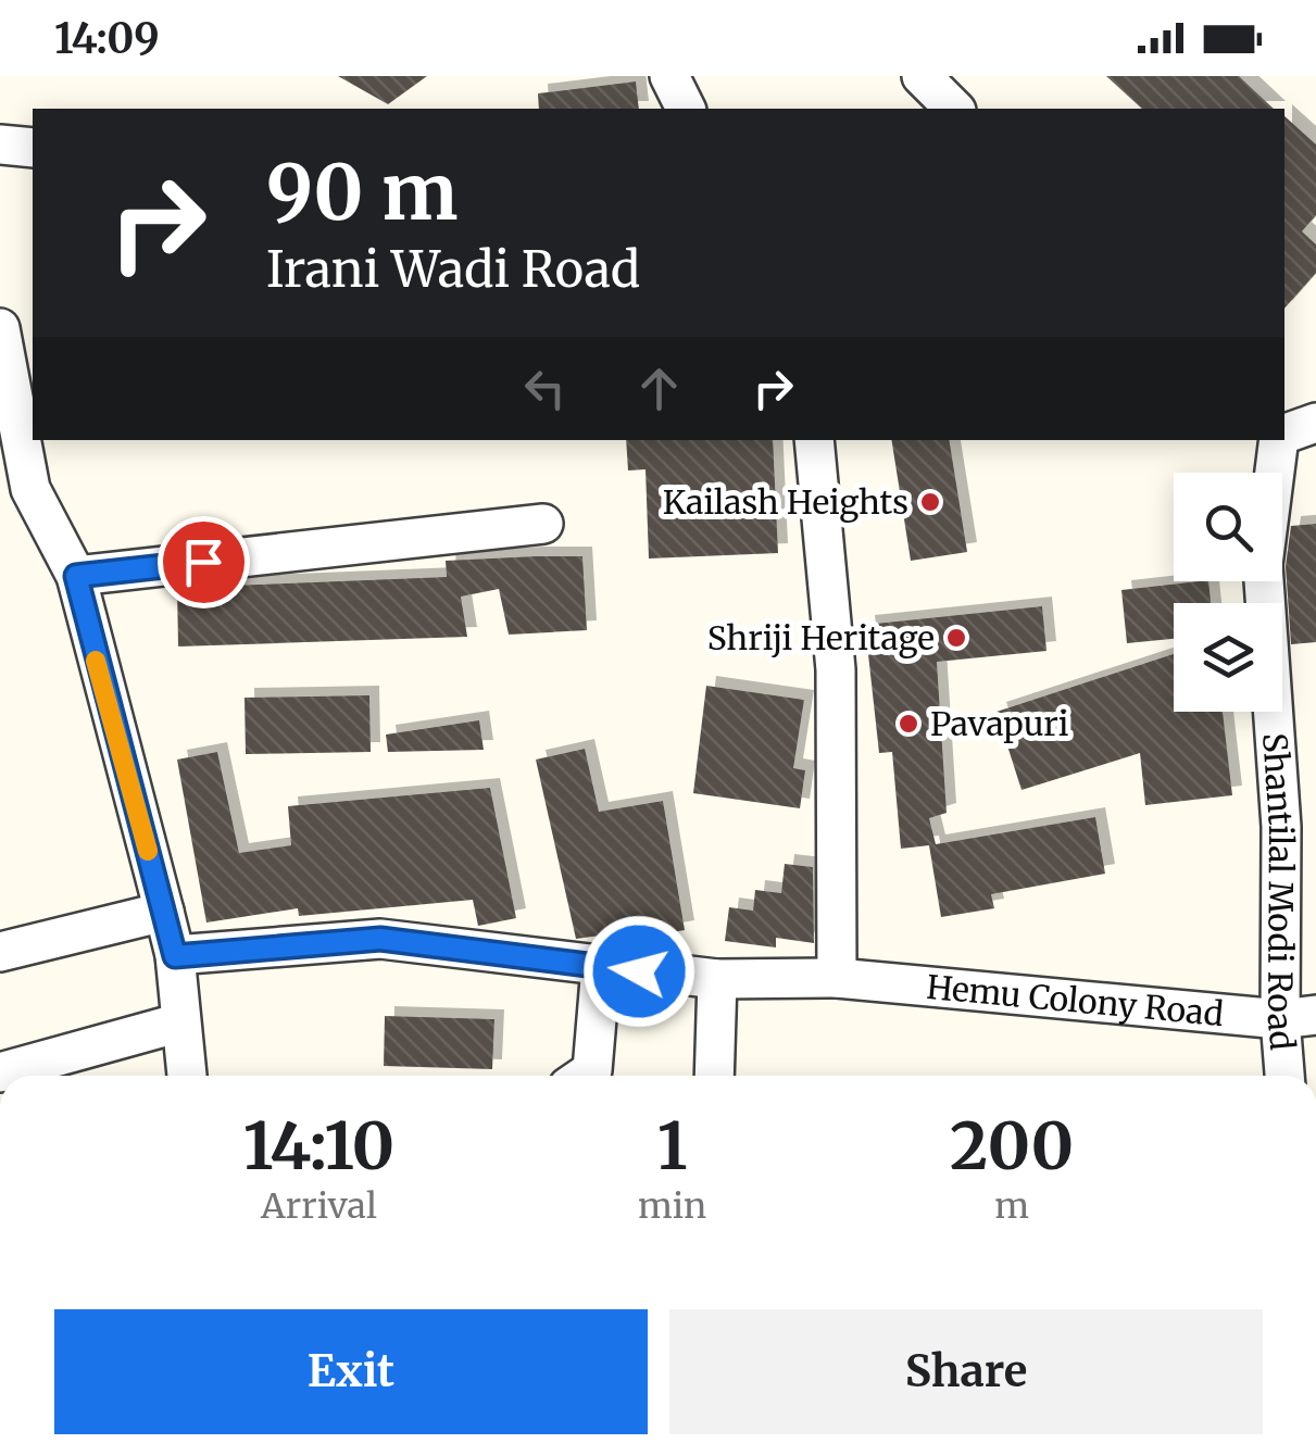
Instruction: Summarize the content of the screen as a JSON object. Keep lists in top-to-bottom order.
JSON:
{
  "streets": {
    "street": ["Shantilal Modi Road", "Hemu Colony Road"]
  },
  "crossings": [
    ["Shantilal Modi Road", "Hemu Colony Road"]
  ],
  "places": ["Kailash Heights", "Shriji Heritage", "Pavapuri"],
  "page": {
    "status": "14:09",
    "turn": ["90 m", "Irani Wadi Road"],
    "eta": [
      "14:10",
      "Arrival",
      "1",
      "min",
      "200",
      "m"
    ],
    "buttons": ["Exit", "Share"]
  }
}
